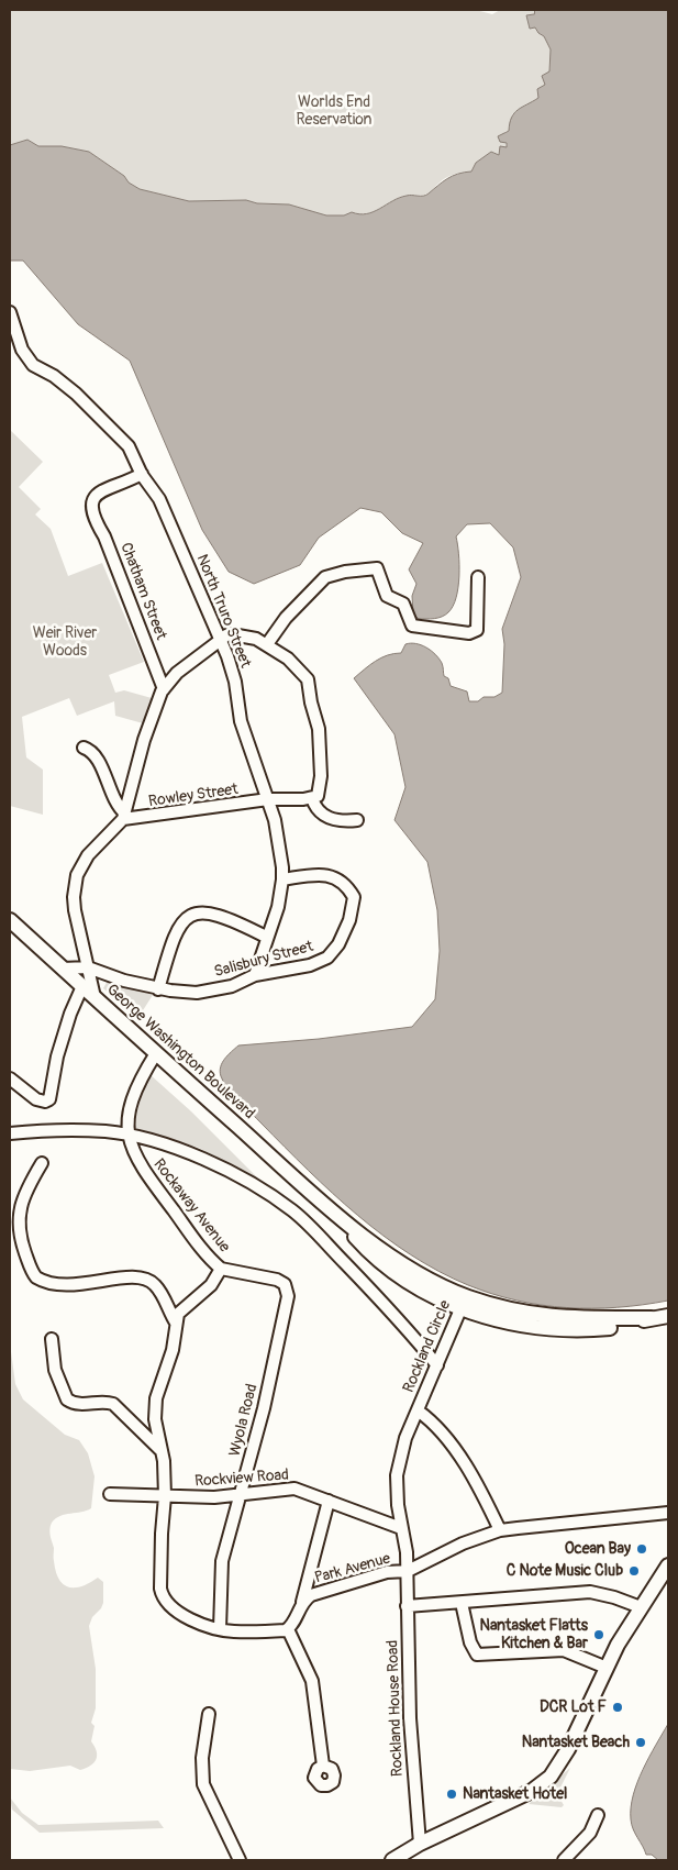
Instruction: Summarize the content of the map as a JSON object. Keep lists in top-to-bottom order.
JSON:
{
  "streets": {
    "main road": ["George Washington Boulevard"],
    "street": [
      "Chatham Street",
      "North Truro Street",
      "Rowley Street",
      "Salisbury Street",
      "Rockaway Avenue",
      "Rockland Circle",
      "Wyola Road",
      "Rockview Road",
      "Park Avenue",
      "Rockland House Road"
    ]
  },
  "crossings": [
    ["Chatham Street", "North Truro Street"],
    ["North Truro Street", "Rowley Street"],
    ["North Truro Street", "Salisbury Street"],
    ["Salisbury Street", "George Washington Boulevard"],
    ["George Washington Boulevard", "Rockaway Avenue"],
    ["George Washington Boulevard", "Rockland Circle"],
    ["Rockaway Avenue", "Wyola Road"],
    ["Rockaway Avenue", "Rockview Road"],
    ["Rockland Circle", "Rockview Road"],
    ["Rockland Circle", "Park Avenue"],
    ["Rockland Circle", "Rockland House Road"],
    ["Wyola Road", "Rockview Road"],
    ["Park Avenue", "Rockland House Road"]
  ],
  "parks": ["Worlds End Reservation", "Weir River Woods"],
  "places": [
    "Ocean Bay",
    "C Note Music Club",
    "Nantasket Flatts Kitchen & Bar",
    "DCR Lot F",
    "Nantasket Beach",
    "Nantasket Hotel"
  ]
}
